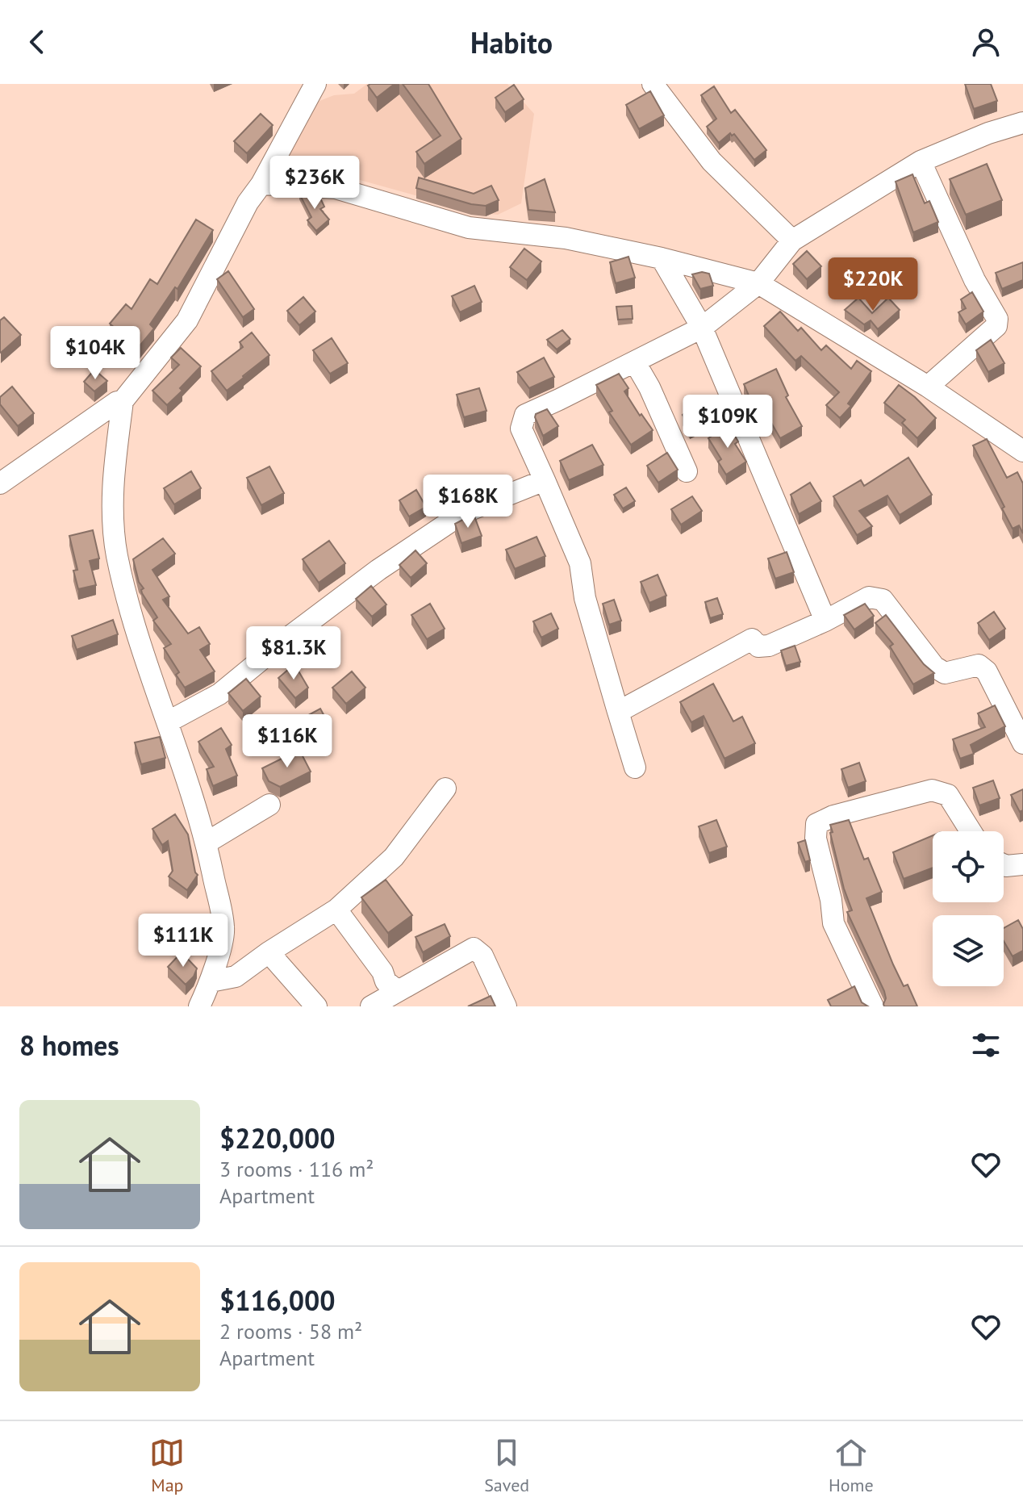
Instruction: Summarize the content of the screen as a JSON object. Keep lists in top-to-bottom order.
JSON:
{
  "page": {
    "header": "Habito",
    "price": [
      "$236K",
      "$220K",
      "$104K",
      "$109K",
      "$168K",
      "$81.3K",
      "$116K",
      "$111K"
    ],
    "heading": "8 homes",
    "list": [
      {
        "name": "$220,000",
        "note": "3 rooms · 116 m² · Apartment"
      },
      {
        "name": "$116,000",
        "note": "2 rooms · 58 m² · Apartment"
      }
    ],
    "tabs": ["Map", "Saved", "Home"]
  }
}
